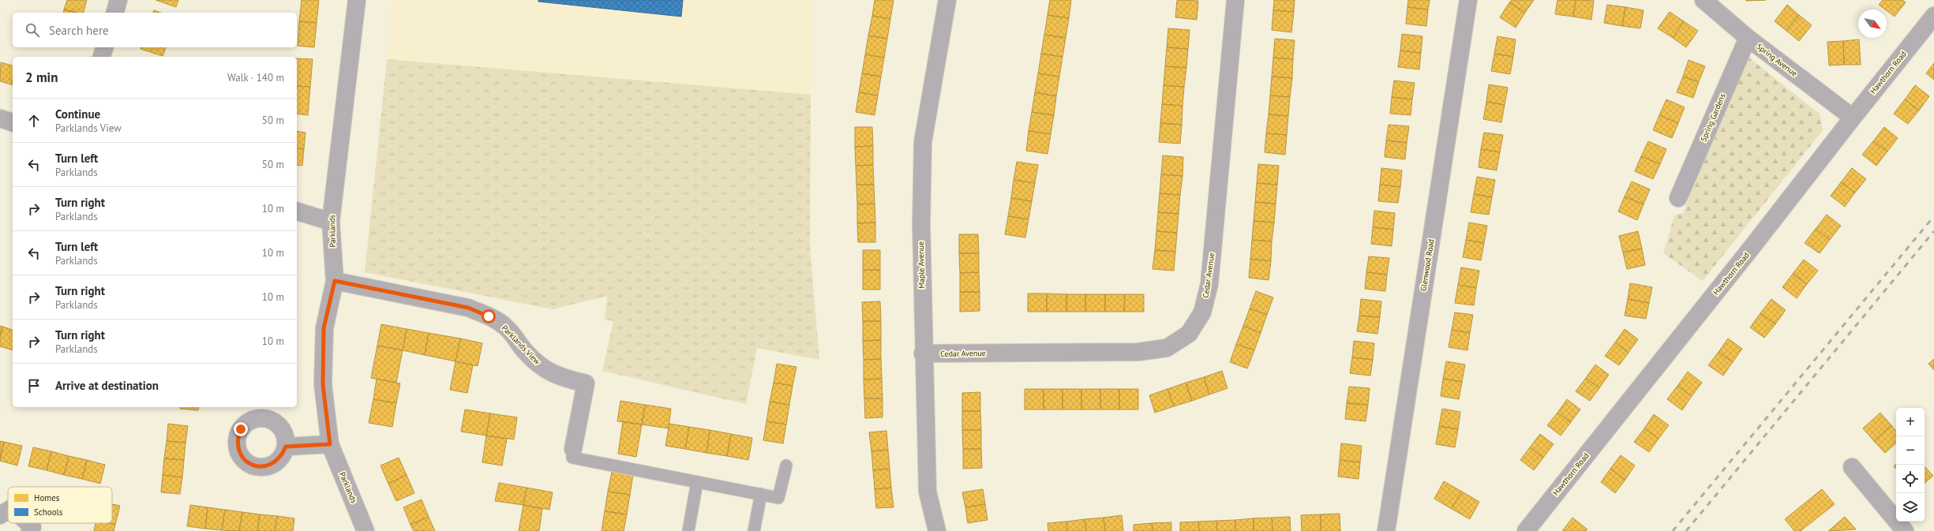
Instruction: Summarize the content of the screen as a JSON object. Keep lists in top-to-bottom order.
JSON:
{
  "streets": {
    "street": [
      "Spring Avenue",
      "Hawthorn Road",
      "Spring Gardens",
      "Parklands",
      "Maple Avenue",
      "Glenwood Road",
      "Cedar Avenue",
      "Parklands View"
    ]
  },
  "crossings": [
    ["Spring Avenue", "Hawthorn Road"],
    ["Spring Avenue", "Spring Gardens"],
    ["Parklands", "Parklands View"],
    ["Maple Avenue", "Cedar Avenue"]
  ],
  "legend": ["Homes", "Schools"],
  "north": "bottom right",
  "page": {
    "search": "Search here",
    "heading": ["2 min", "Walk · 140 m"],
    "list": [
      ["Continue", "Parklands View", "50 m"],
      ["Turn left", "Parklands", "50 m"],
      ["Turn right", "Parklands", "10 m"],
      ["Turn left", "Parklands", "10 m"],
      ["Turn right", "Parklands", "10 m"],
      ["Turn right", "Parklands", "10 m"],
      "Arrive at destination"
    ],
    "map_buttons": ["+", "−"]
  }
}
